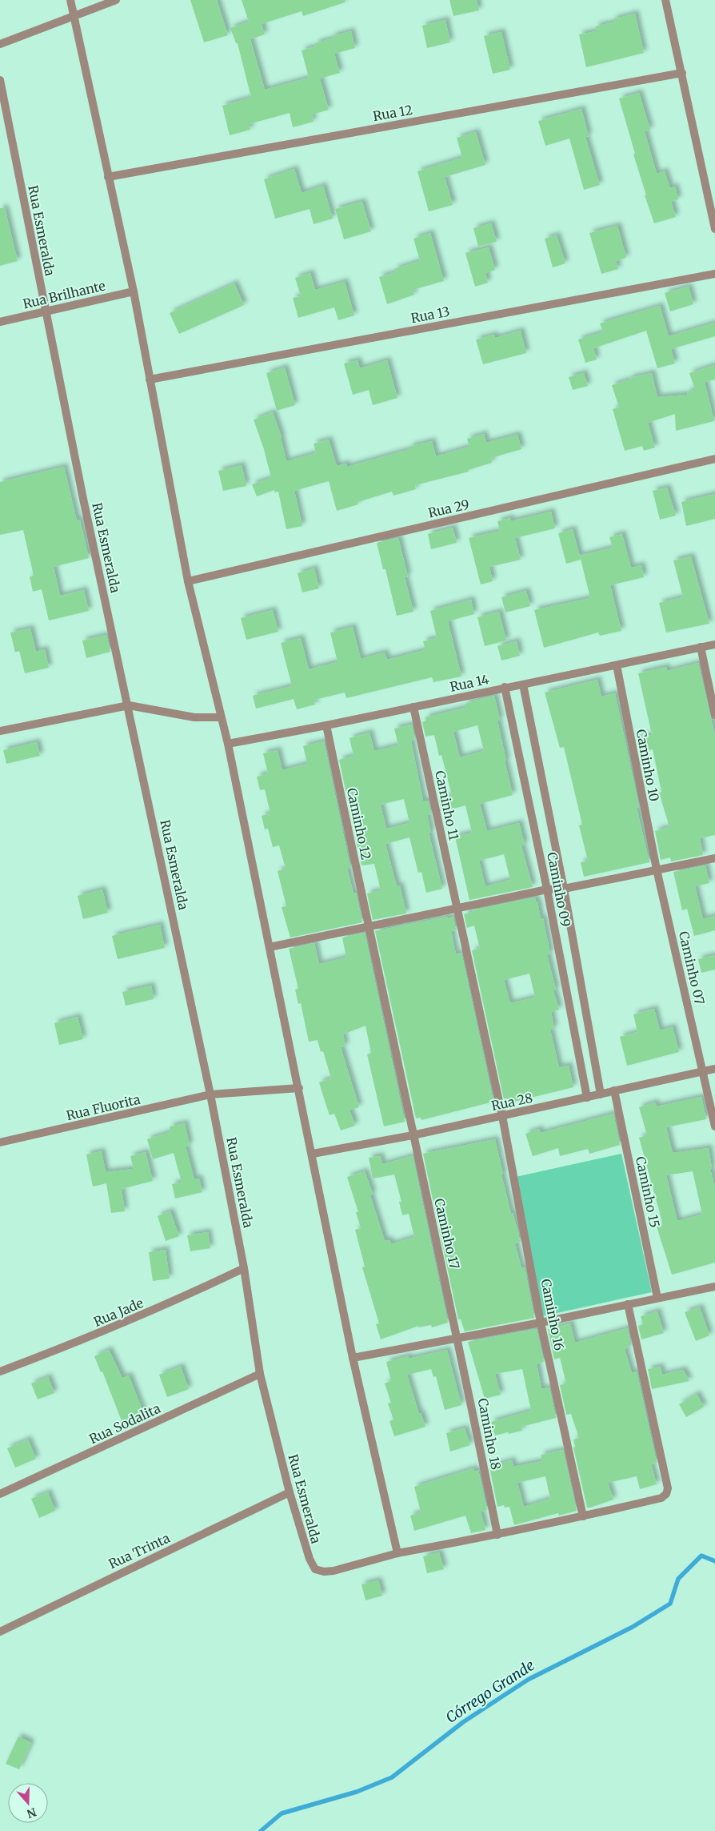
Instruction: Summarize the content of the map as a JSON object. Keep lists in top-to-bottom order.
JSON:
{
  "streets": {
    "street": [
      "Rua 12",
      "Rua Esmeralda",
      "Rua Brilhante",
      "Rua 13",
      "Rua 29",
      "Rua 14",
      "Caminho 10",
      "Caminho 11",
      "Caminho 12",
      "Caminho 09",
      "Caminho 07",
      "Rua 28",
      "Rua Fluorita",
      "Caminho 15",
      "Caminho 17",
      "Rua Jade",
      "Caminho 16",
      "Rua Sodalita",
      "Caminho 18",
      "Rua Trinta"
    ]
  },
  "crossings": [
    ["Rua Esmeralda", "Rua Brilhante"],
    ["Rua Esmeralda", "Rua Fluorita"],
    ["Rua Esmeralda", "Rua Jade"],
    ["Rua Esmeralda", "Rua Sodalita"],
    ["Rua Esmeralda", "Rua Trinta"],
    ["Rua 14", "Caminho 10"],
    ["Rua 14", "Caminho 11"],
    ["Rua 14", "Caminho 12"],
    ["Rua 14", "Caminho 09"],
    ["Caminho 10", "Caminho 07"],
    ["Caminho 11", "Rua 28"],
    ["Caminho 11", "Caminho 16"],
    ["Caminho 12", "Rua 28"],
    ["Caminho 12", "Caminho 17"],
    ["Caminho 09", "Rua 28"],
    ["Caminho 07", "Rua 28"],
    ["Rua 28", "Caminho 15"],
    ["Rua 28", "Caminho 17"],
    ["Rua 28", "Caminho 16"],
    ["Caminho 17", "Caminho 18"]
  ],
  "water": ["Córrego Grande"],
  "north": "bottom"
}
